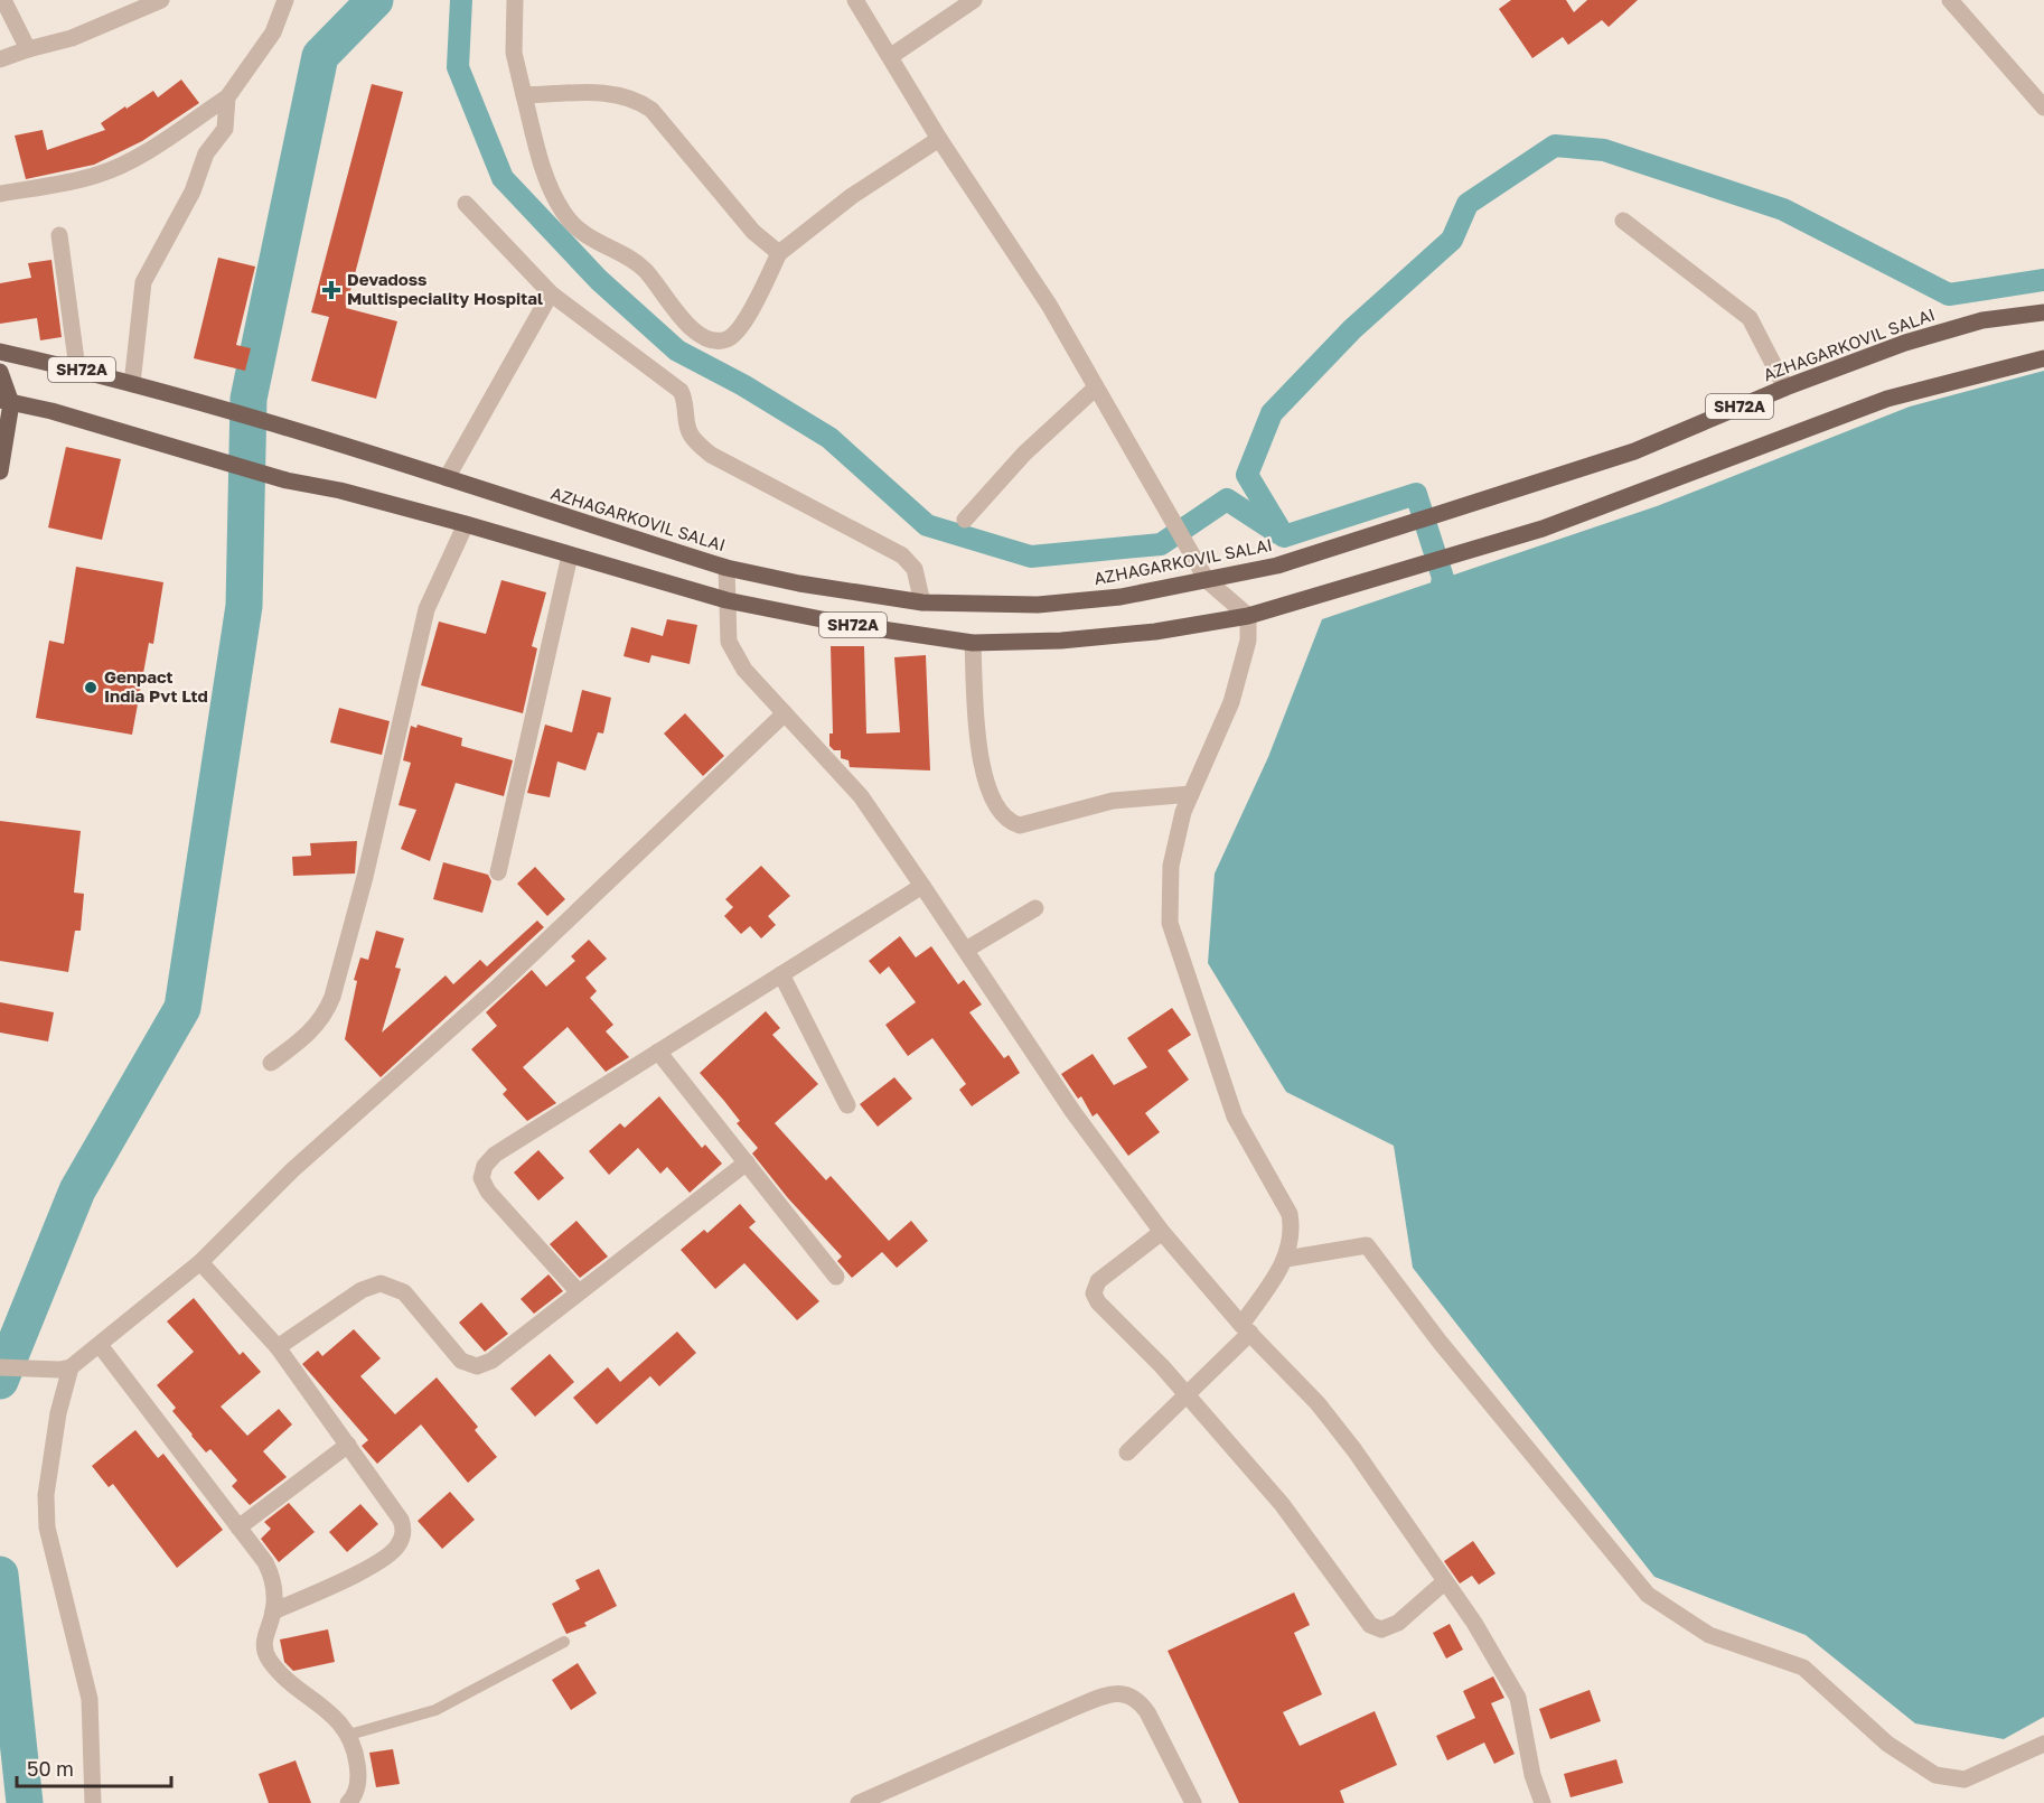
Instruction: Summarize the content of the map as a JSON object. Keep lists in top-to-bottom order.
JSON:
{
  "streets": {
    "main road": ["AZHAGARKOVIL SALAI", "SH72A"]
  },
  "places": {
    "health": ["Devadoss Multispeciality Hospital"],
    "other": ["Genpact India Pvt Ltd"]
  },
  "scale_bar": "50 m"
}
